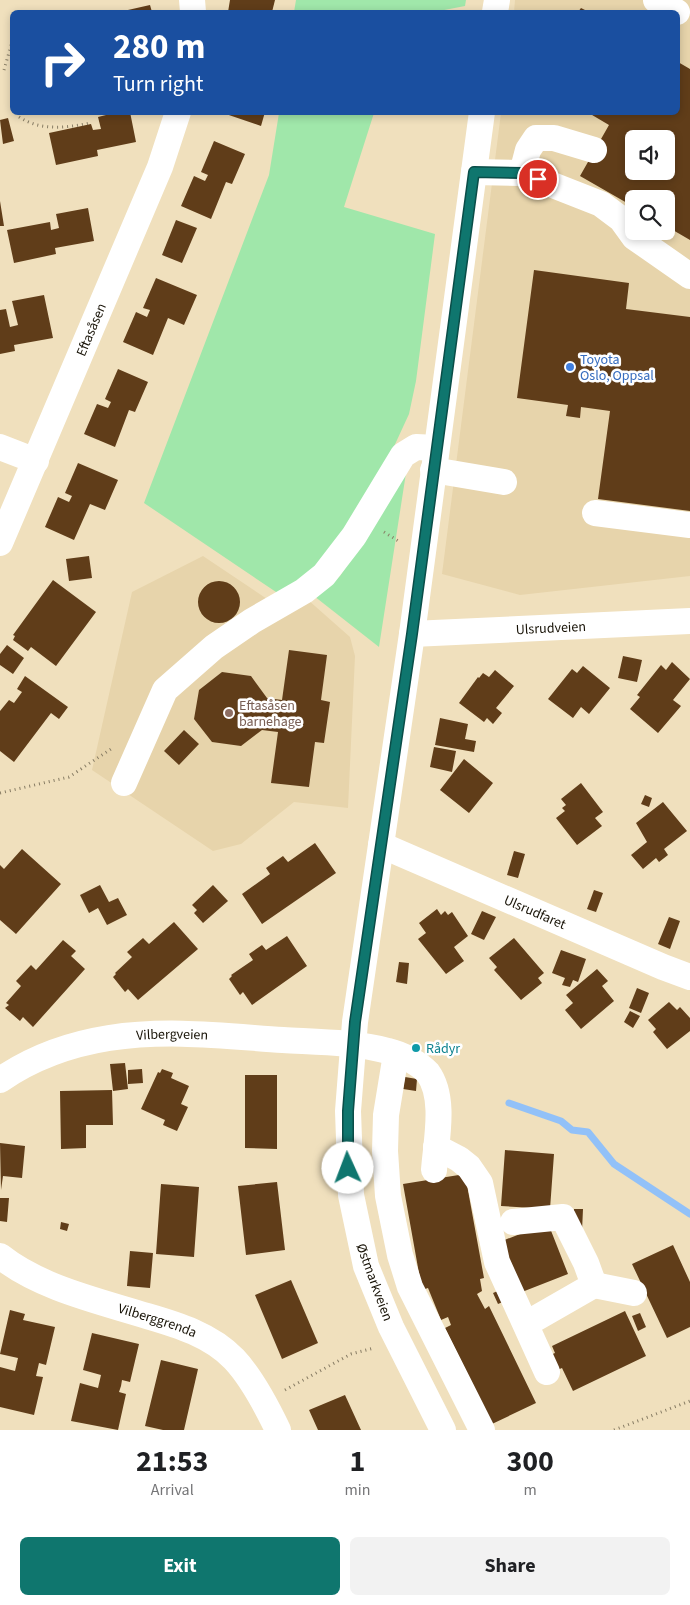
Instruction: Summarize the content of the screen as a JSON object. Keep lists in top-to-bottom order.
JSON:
{
  "streets": {
    "street": [
      "Eftasåsen",
      "Ulsrudveien",
      "Ulsrudfaret",
      "Vilbergveien",
      "Østmarkveien",
      "Vilberggrenda"
    ]
  },
  "crossings": [
    ["Ulsrudveien", "Østmarkveien"],
    ["Ulsrudfaret", "Østmarkveien"],
    ["Vilbergveien", "Østmarkveien"]
  ],
  "places": ["Toyota Oslo, Oppsal", "Eftasåsen barnehage", "Rådyr"],
  "page": {
    "turn": ["280 m", "Turn right"],
    "eta": [
      "21:53",
      "Arrival",
      "1",
      "min",
      "300",
      "m"
    ],
    "buttons": ["Exit", "Share"]
  }
}
